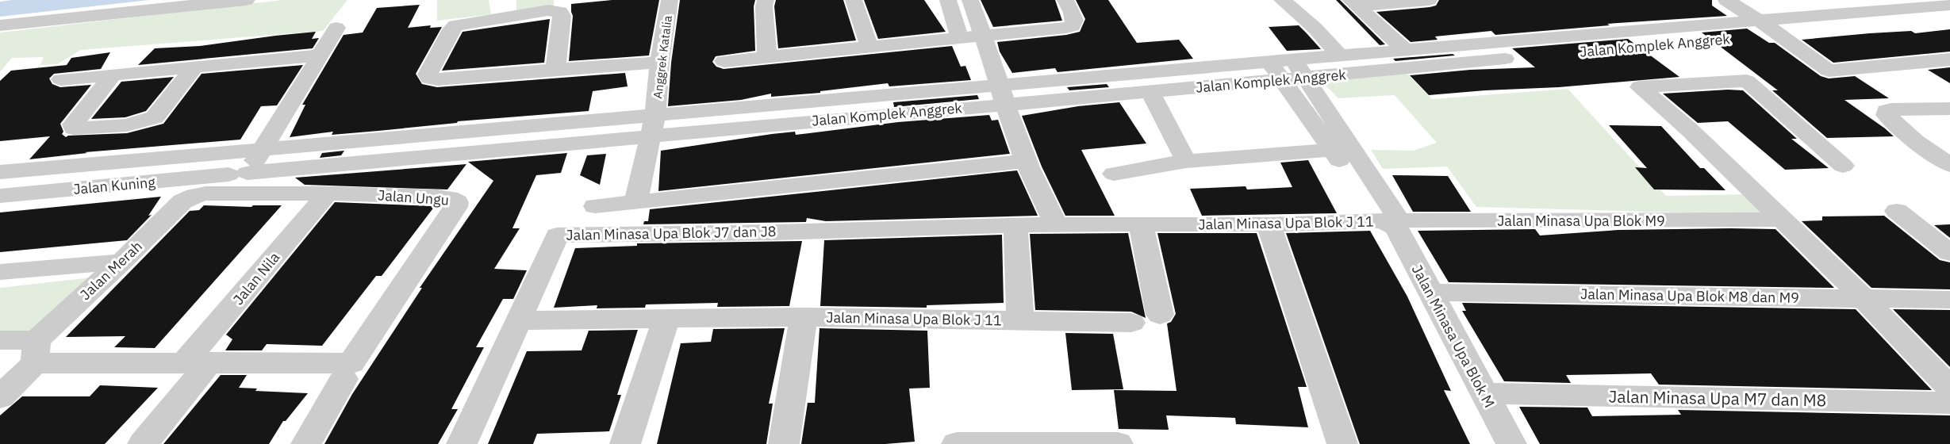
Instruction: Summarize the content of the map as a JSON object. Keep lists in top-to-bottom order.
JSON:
{
  "streets": {
    "street": [
      "Jalan Komplek Anggrek",
      "Anggrek Katalia",
      "Jalan Kuning",
      "Jalan Ungu",
      "Jalan Minasa Upa Blok M9",
      "Jalan Minasa Upa Blok J 11",
      "Jalan Minasa Upa Blok J7 dan J8",
      "Jalan Merah",
      "Jalan Nila",
      "Jalan Minasa Upa Blok M8 dan M9",
      "Jalan Minasa Upa Blok M",
      "Jalan Minasa Upa M7 dan M8"
    ]
  },
  "crossings": [
    ["Jalan Komplek Anggrek", "Anggrek Katalia"],
    ["Jalan Komplek Anggrek", "Jalan Kuning"],
    ["Anggrek Katalia", "Jalan Kuning"],
    ["Jalan Ungu", "Jalan Merah"],
    ["Jalan Ungu", "Jalan Nila"],
    ["Jalan Minasa Upa Blok M9", "Jalan Minasa Upa Blok J 11"],
    ["Jalan Minasa Upa Blok M9", "Jalan Minasa Upa Blok M"],
    ["Jalan Minasa Upa Blok J 11", "Jalan Minasa Upa Blok J7 dan J8"],
    ["Jalan Minasa Upa Blok J 11", "Jalan Minasa Upa Blok M"],
    ["Jalan Minasa Upa Blok M8 dan M9", "Jalan Minasa Upa Blok M"],
    ["Jalan Minasa Upa Blok M", "Jalan Minasa Upa M7 dan M8"]
  ]
}
